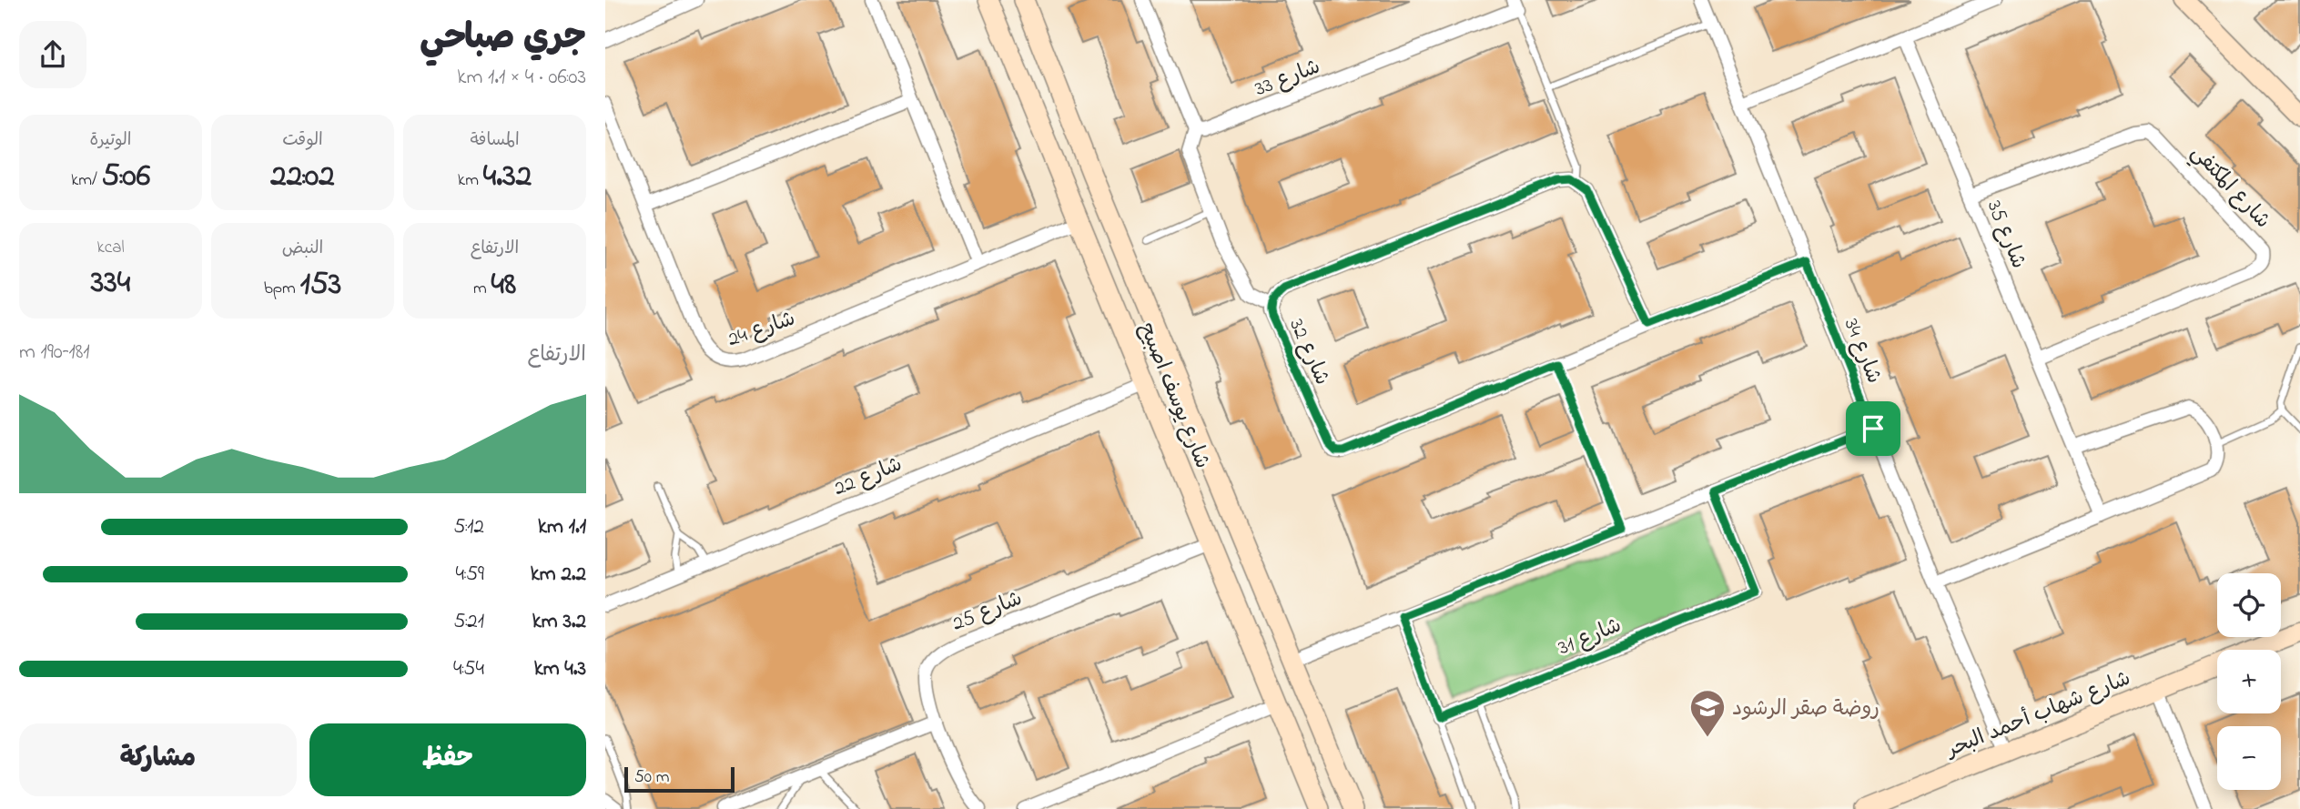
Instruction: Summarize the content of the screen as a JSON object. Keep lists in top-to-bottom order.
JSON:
{
  "streets": {
    "street": [
      "شارع 33",
      "شارع المكتفي",
      "شارع 35",
      "شارع 24",
      "شارع 34",
      "شارع 32",
      "شارع يوسف اصبيح",
      "شارع 22",
      "شارع 25",
      "شارع 31",
      "شارع شهاب أحمد البحر"
    ]
  },
  "crossings": [
    ["شارع المكتفي", "شارع 35"],
    ["شارع 24", "شارع يوسف اصبيح"],
    ["شارع 34", "شارع 32"],
    ["شارع 34", "شارع شهاب أحمد البحر"],
    ["شارع يوسف اصبيح", "شارع 22"],
    ["شارع يوسف اصبيح", "شارع 25"]
  ],
  "places": {
    "school or university": ["روضة صقر الرشود"]
  },
  "scale_bar": "50 m",
  "page": {
    "heading": ["جري صباحي", "06:03 · 4 × 1.1 km"],
    "stats": [
      ["المسافة", "4.32 km"],
      ["الوقت", "22:02"],
      ["الوتيرة", "5:06 /km"],
      ["الارتفاع", "48 m"],
      ["النبض", "153 bpm"],
      ["kcal", "334"]
    ],
    "chart": ["الارتفاع", "181–190 m"],
    "list": [
      {
        "name": "1.1 km",
        "note": "5:12"
      },
      {
        "name": "2.2 km",
        "note": "4:59"
      },
      {
        "name": "3.2 km",
        "note": "5:21"
      },
      {
        "name": "4.3 km",
        "note": "4:54"
      }
    ],
    "map_buttons": ["+", "−"],
    "buttons": ["حفظ", "مشاركة"],
    "scale": "50 m"
  }
}
